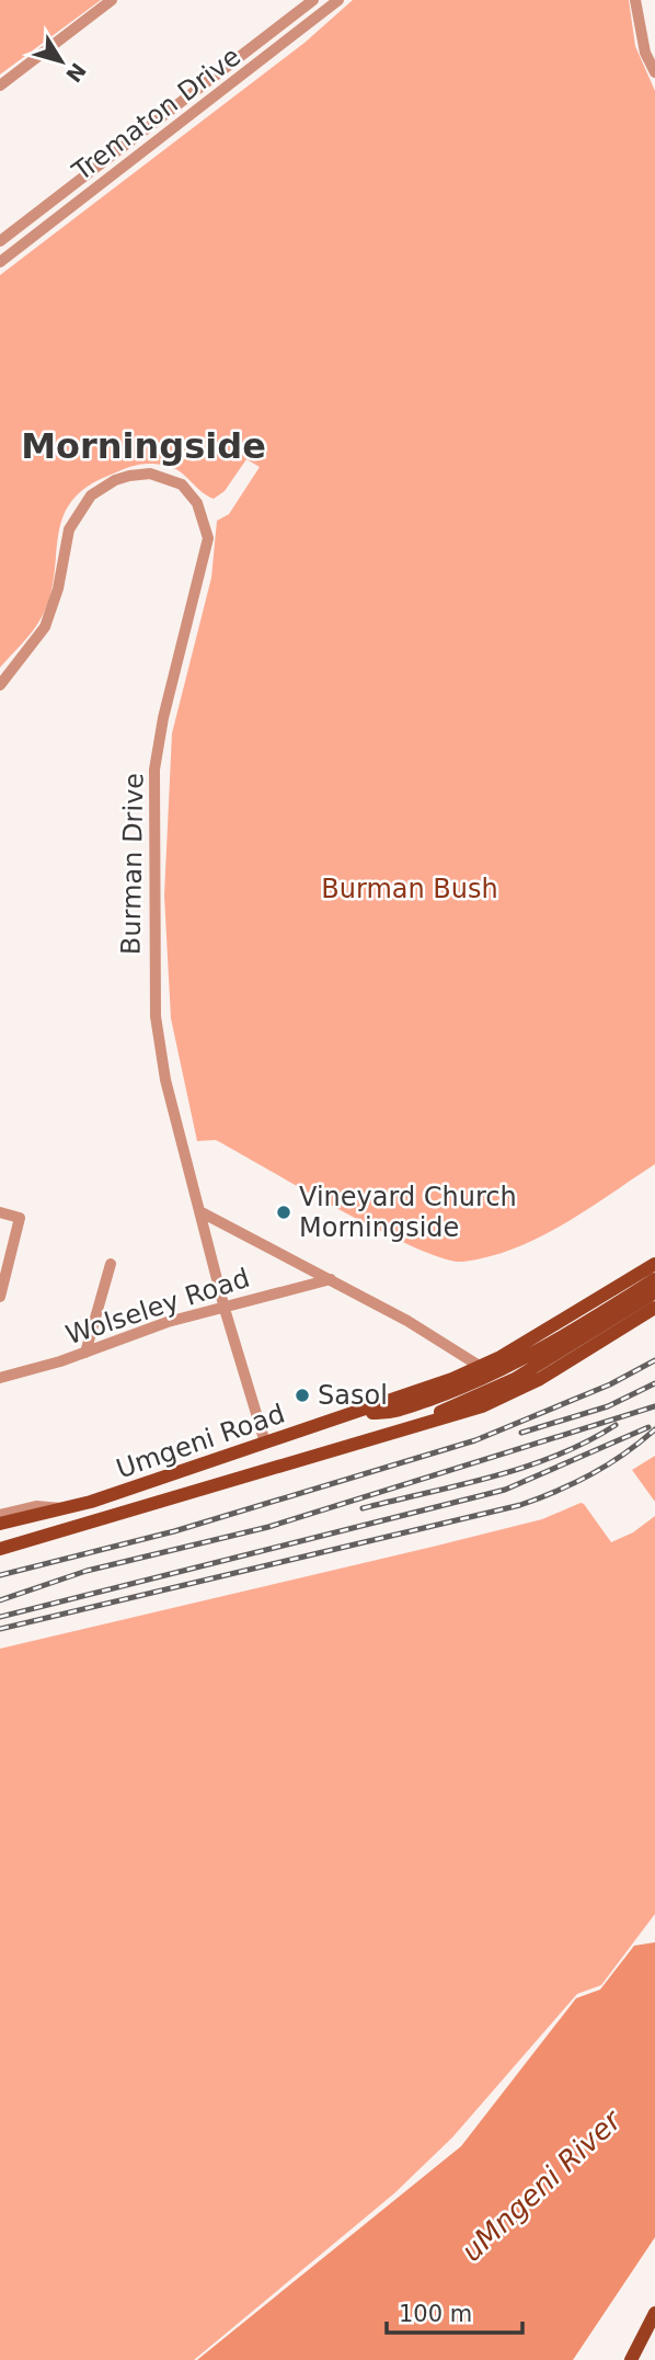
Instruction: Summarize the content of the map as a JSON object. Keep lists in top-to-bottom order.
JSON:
{
  "streets": {
    "main road": ["Umgeni Road"],
    "street": ["Trematon Drive", "Burman Drive", "Wolseley Road"]
  },
  "crossings": [
    ["Burman Drive", "Wolseley Road"],
    ["Burman Drive", "Umgeni Road"]
  ],
  "districts": ["Morningside"],
  "water": ["uMngeni River"],
  "parks": ["Burman Bush"],
  "places": ["Vineyard Church Morningside", "Sasol"],
  "scale_bar": "100 m",
  "north": "bottom right"
}
